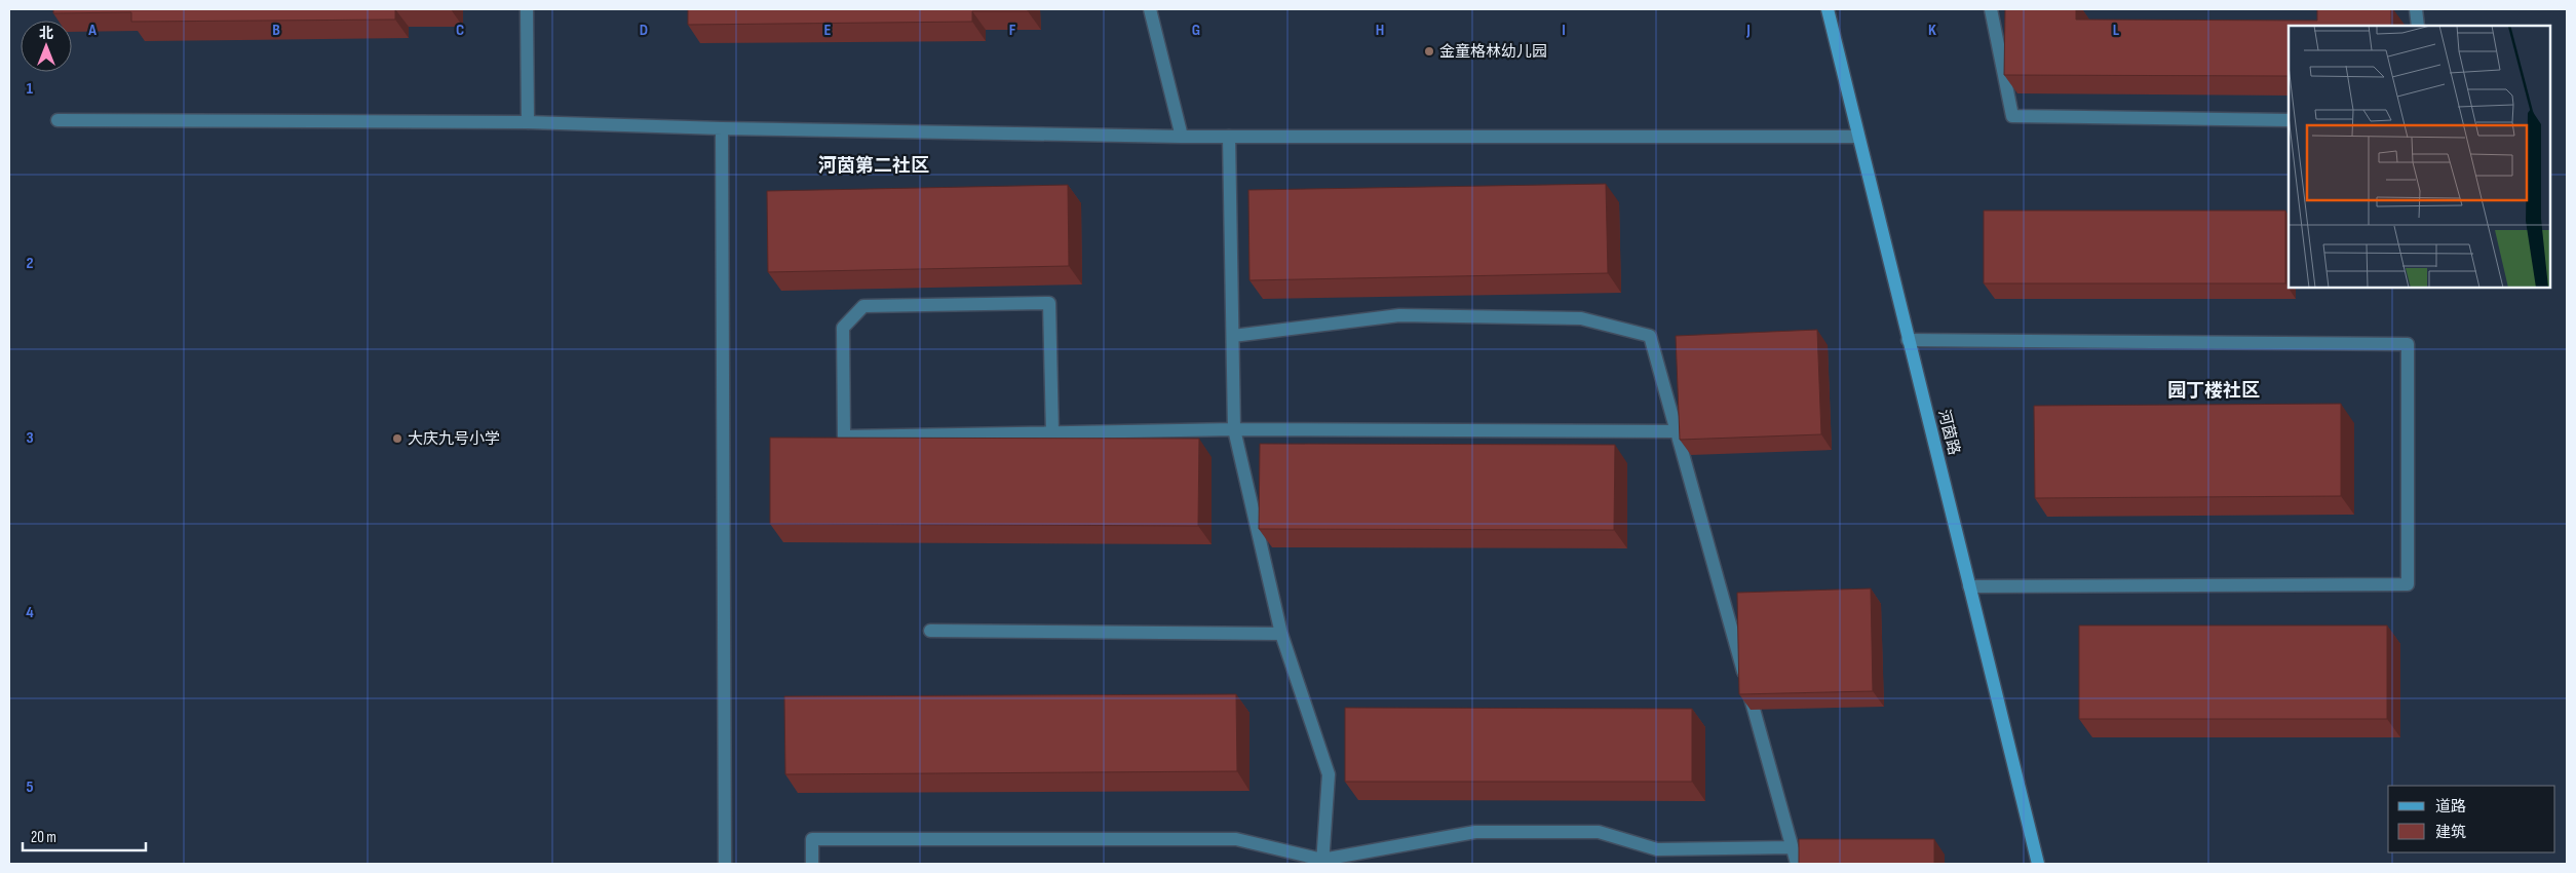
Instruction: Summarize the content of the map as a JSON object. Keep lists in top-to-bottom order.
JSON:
{
  "streets": {
    "street": ["河茵路"]
  },
  "districts": ["河茵第二社区", "园丁楼社区"],
  "places": ["金童格林幼儿园", "大庆九号小学"],
  "legend": ["道路", "建筑"],
  "scale_bar": "20 m",
  "north": "top",
  "grid": {
    "columns": [
      "A",
      "B",
      "C",
      "D",
      "E",
      "F",
      "G",
      "H",
      "I",
      "J",
      "K",
      "L"
    ],
    "rows": [
      "1",
      "2",
      "3",
      "4",
      "5"
    ]
  }
}
